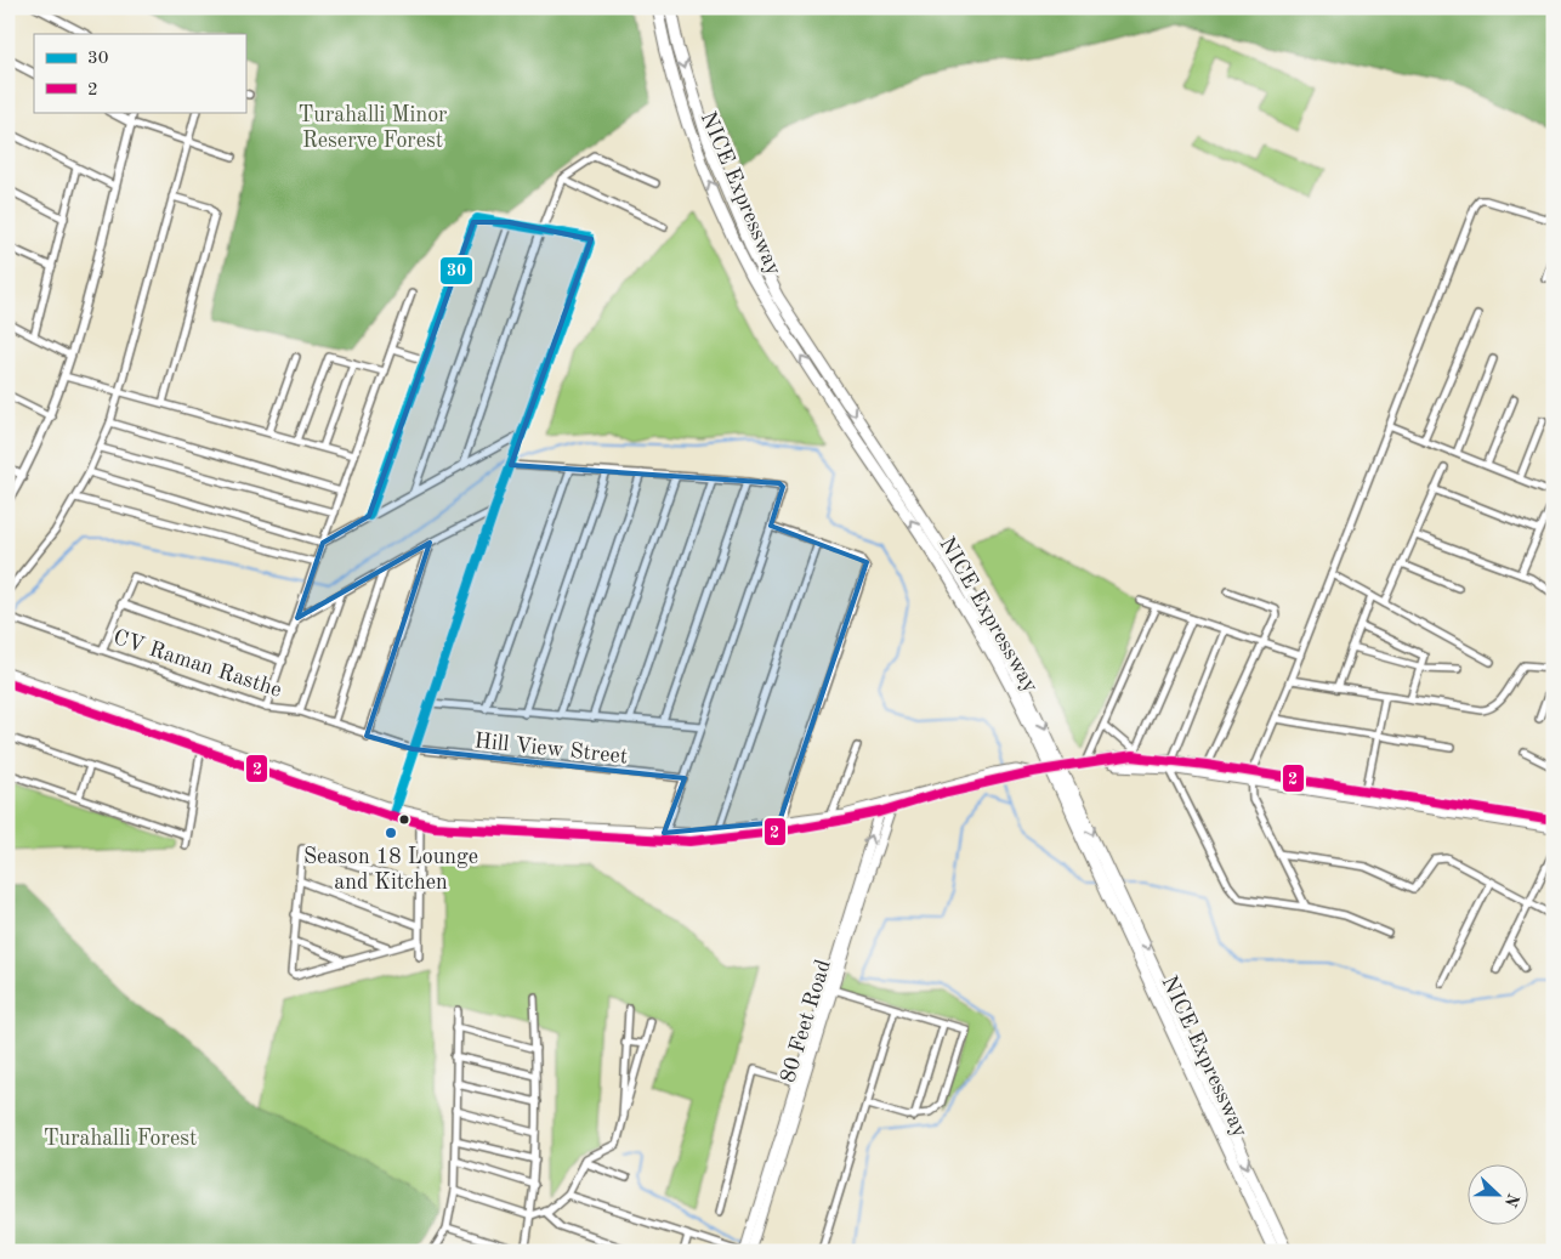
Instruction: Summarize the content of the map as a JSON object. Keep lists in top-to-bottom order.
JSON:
{
  "streets": {
    "highway": ["NICE Expressway"],
    "main road": ["80 Feet Road"],
    "street": ["CV Raman Rasthe", "Hill View Street"]
  },
  "crossings": [
    ["CV Raman Rasthe", "Hill View Street"]
  ],
  "parks": ["Turahalli Minor Reserve Forest", "Turahalli Forest"],
  "places": ["Season 18 Lounge and Kitchen"],
  "lines": ["transit line 30", "transit line 2"],
  "legend": ["30", "2"],
  "north": "right"
}
